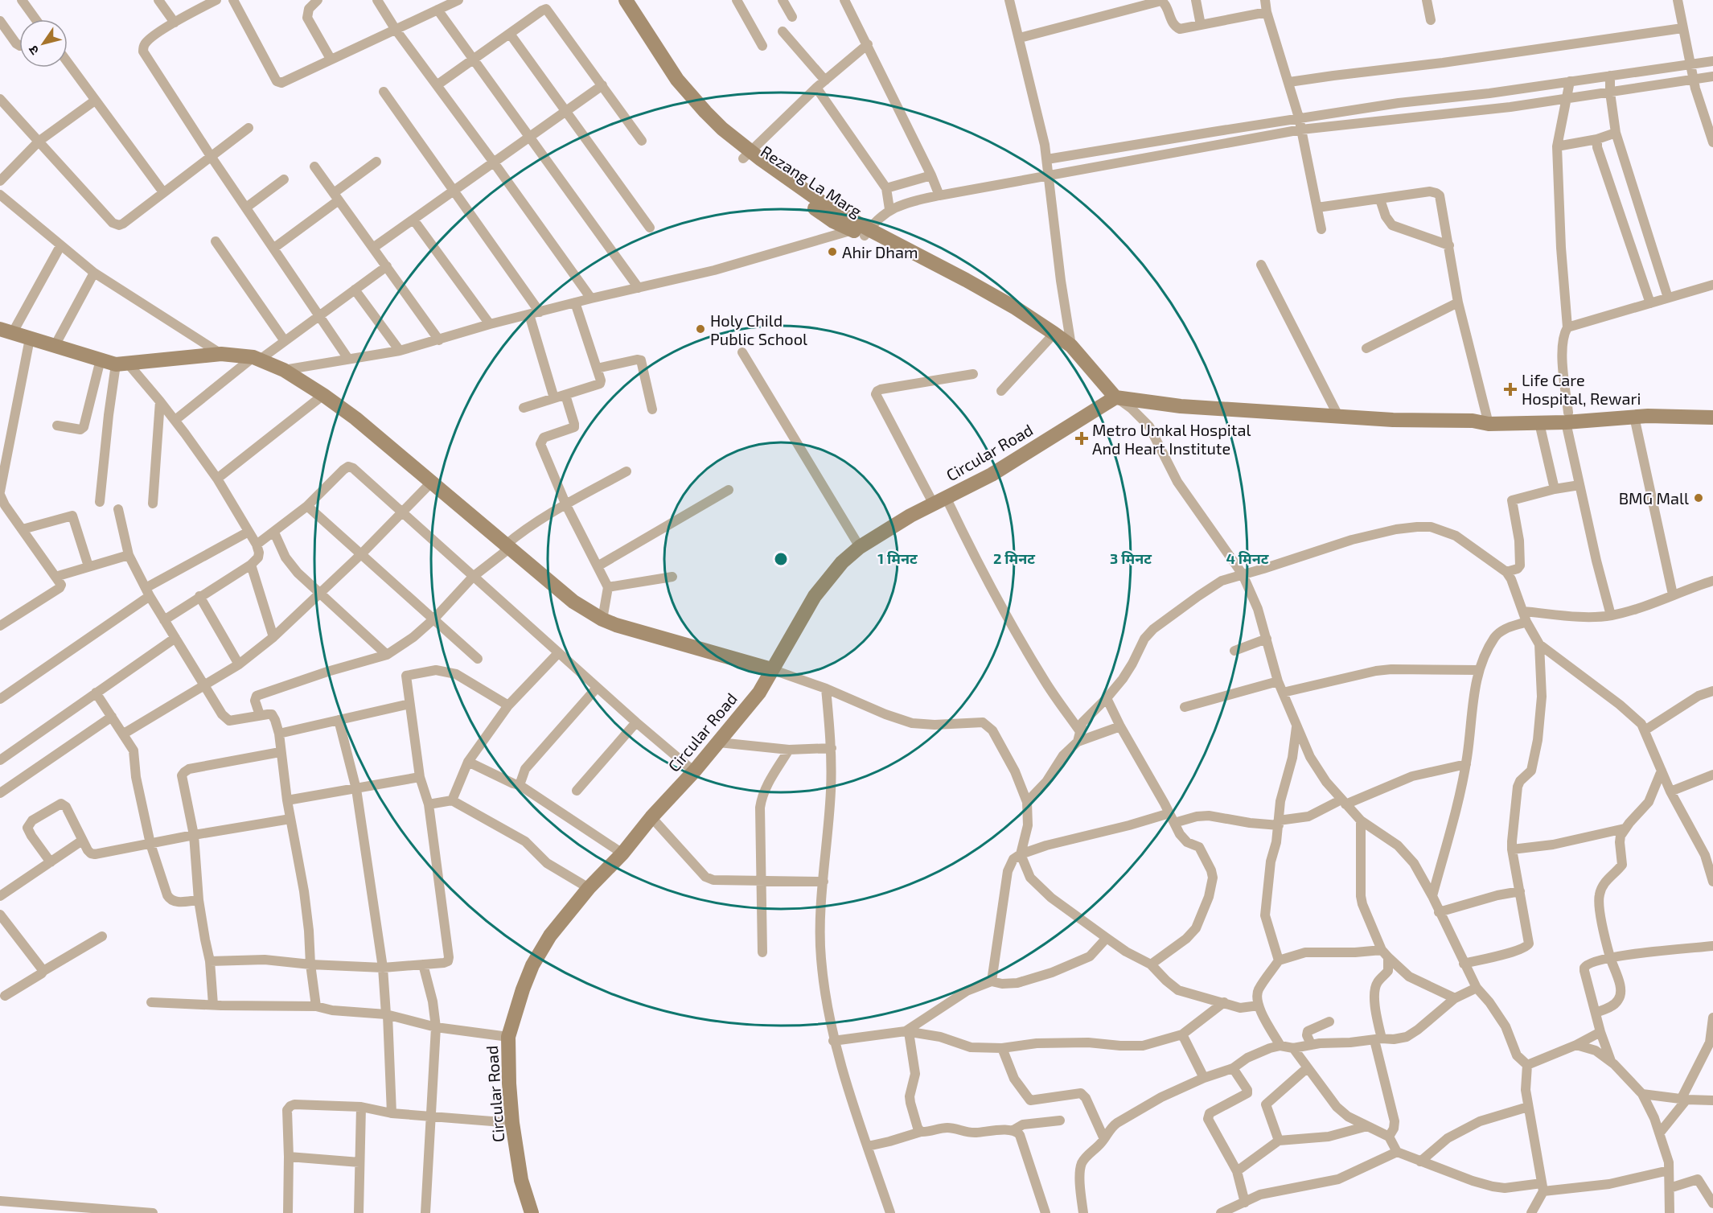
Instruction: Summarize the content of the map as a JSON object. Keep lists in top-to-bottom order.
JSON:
{
  "streets": {
    "main road": ["Rezang La Marg", "Circular Road"]
  },
  "crossings": [
    ["Rezang La Marg", "Circular Road"]
  ],
  "places": {
    "other": ["Ahir Dham", "Holy Child Public School", "BMG Mall"],
    "health": ["Life Care Hospital, Rewari", "Metro Umkal Hospital And Heart Institute"]
  },
  "north": "bottom left",
  "rings": [
    "1 मिनट",
    "2 मिनट",
    "3 मिनट",
    "4 मिनट"
  ]
}
